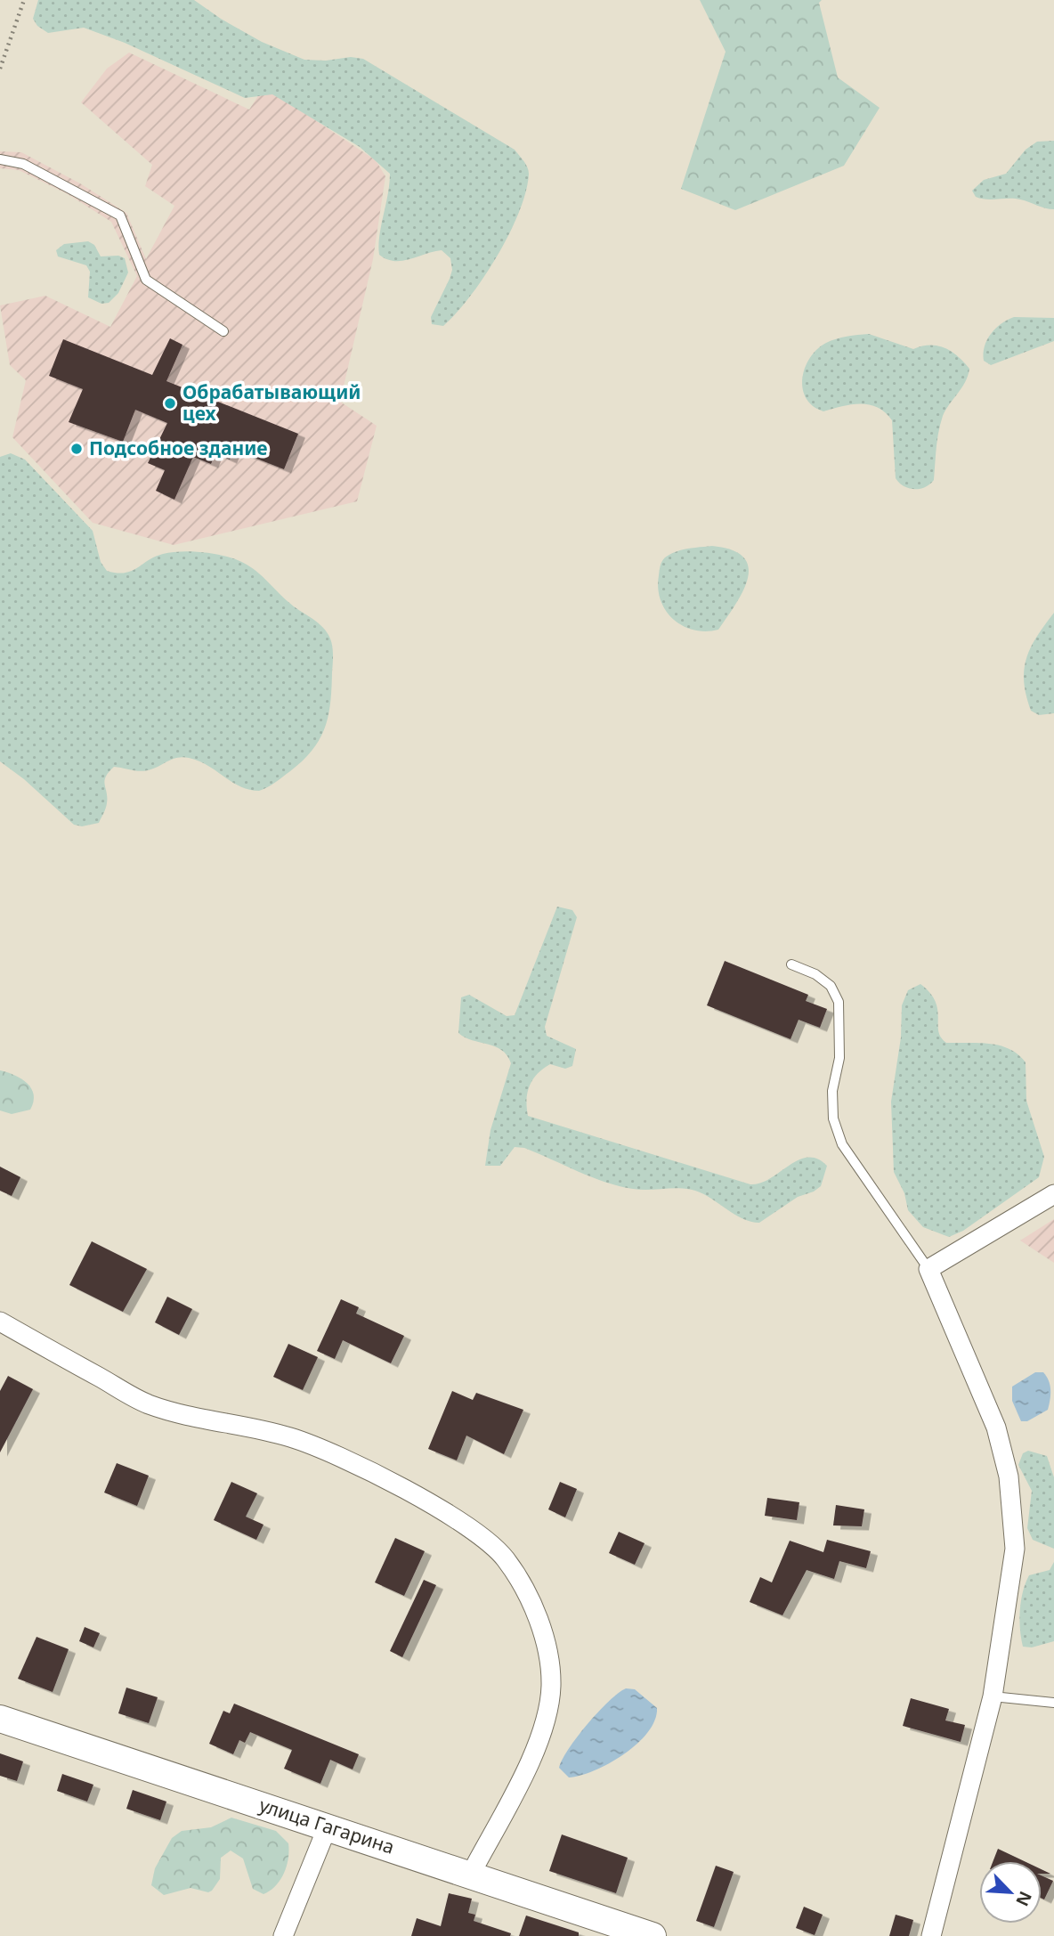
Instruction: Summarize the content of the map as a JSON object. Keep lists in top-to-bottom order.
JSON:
{
  "streets": {
    "main road": ["улица Гагарина"]
  },
  "places": ["Обрабатывающий цех", "Подсобное здание"],
  "north": "bottom right"
}
